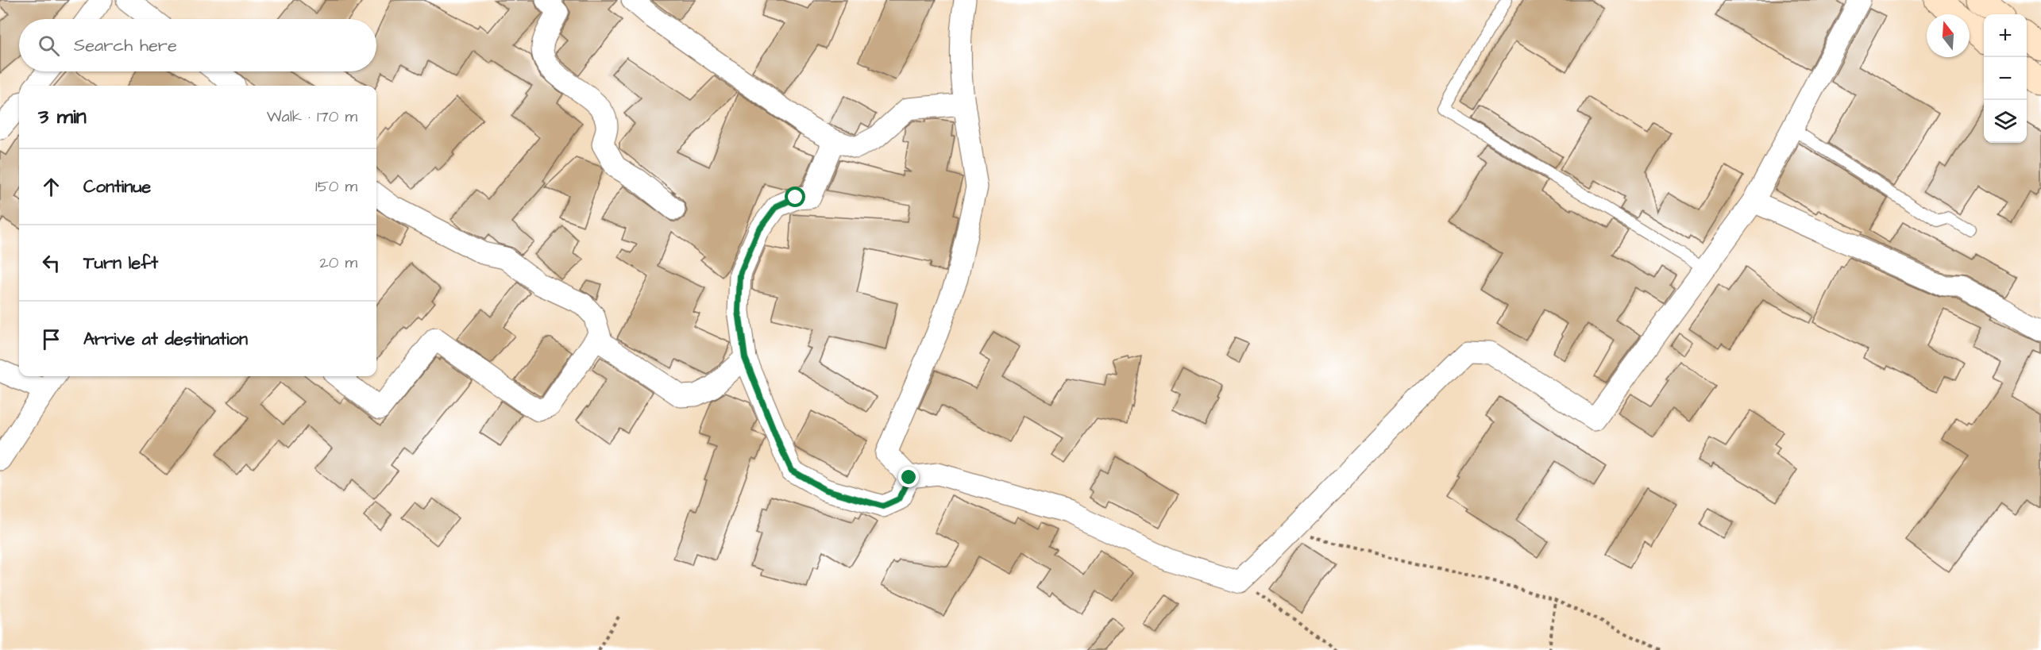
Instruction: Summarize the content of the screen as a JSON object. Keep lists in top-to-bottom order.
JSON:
{
  "north": "top",
  "page": {
    "map_buttons": ["+", "−"],
    "search": "Search here",
    "heading": ["3 min", "Walk · 170 m"],
    "list": [
      ["Continue", "150 m"],
      ["Turn left", "20 m"],
      "Arrive at destination"
    ]
  }
}
